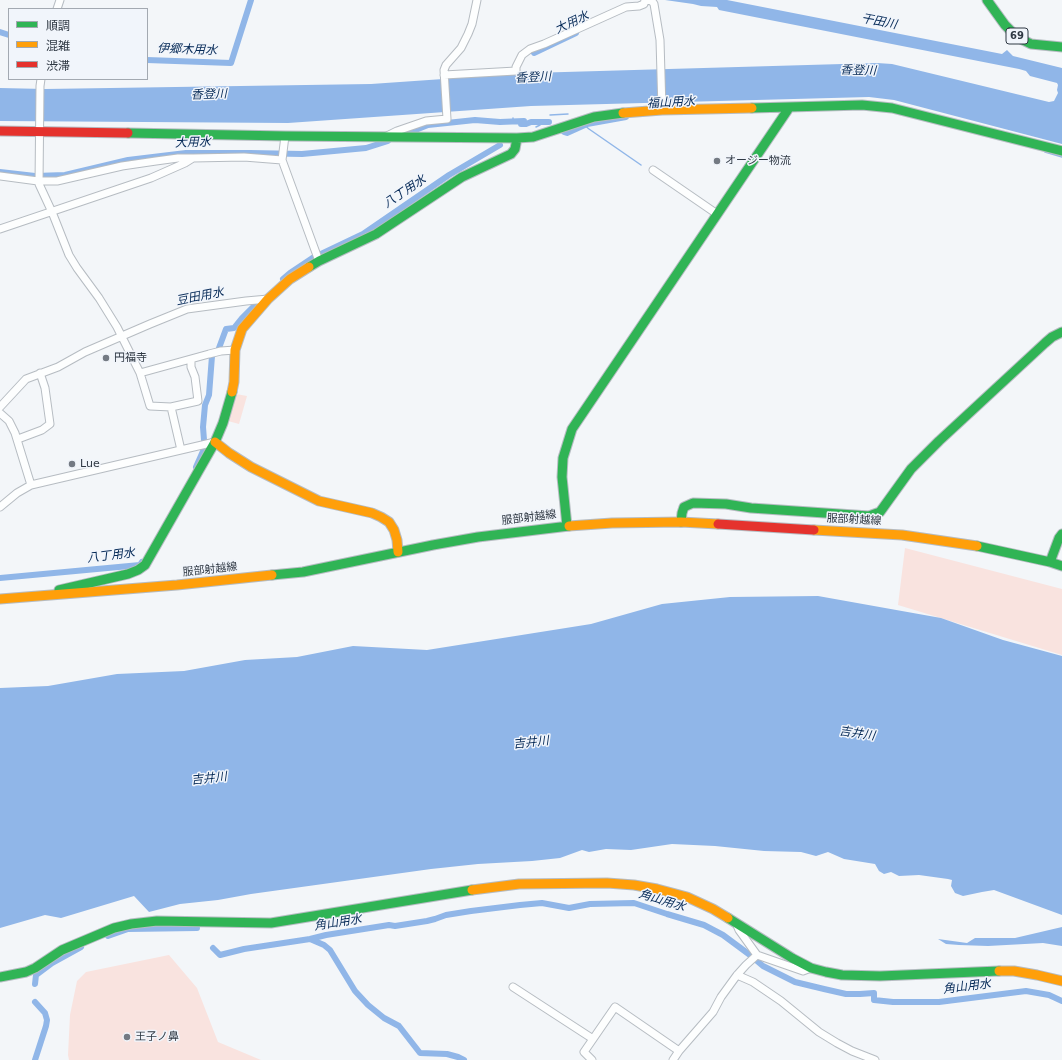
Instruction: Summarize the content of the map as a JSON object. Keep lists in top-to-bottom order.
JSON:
{
  "streets": {
    "street": ["69", "服部射越線"]
  },
  "water": [
    "干田川",
    "大用水",
    "伊郷木用水",
    "香登川",
    "福山用水",
    "八丁用水",
    "豆田用水",
    "吉井川",
    "角山用水"
  ],
  "places": [
    "オージー物流",
    "円福寺",
    "Lue",
    "王子ノ鼻"
  ],
  "legend": ["順調", "混雑", "渋滞"]
}
